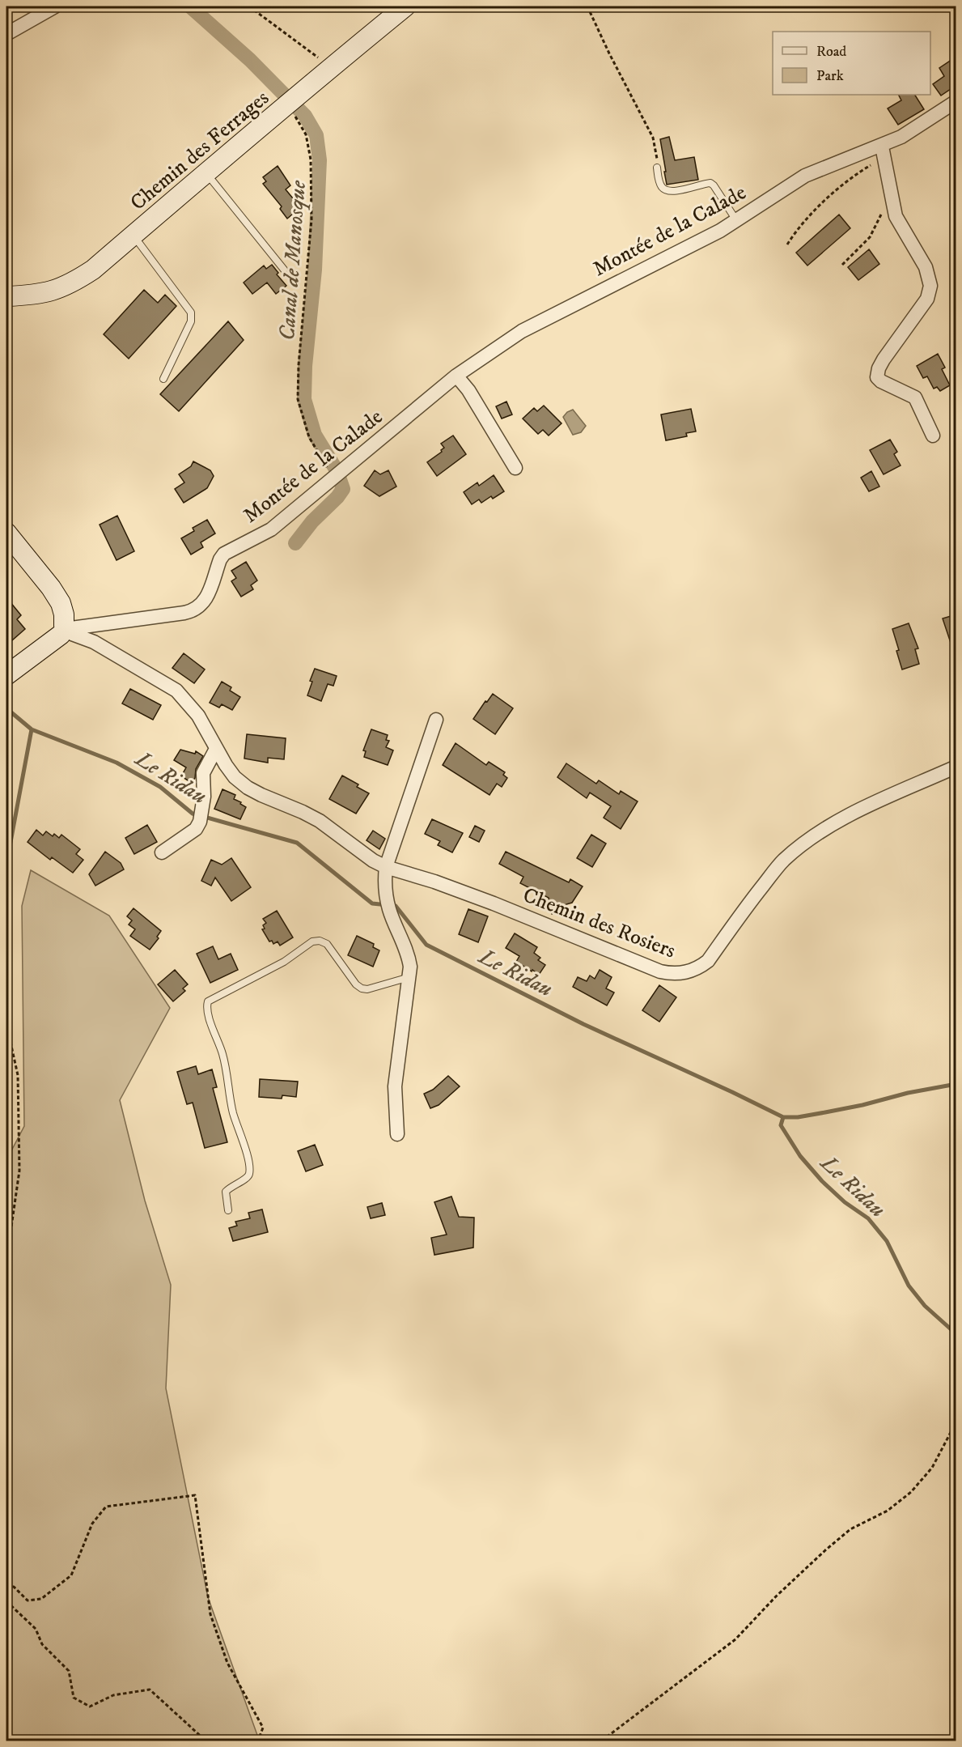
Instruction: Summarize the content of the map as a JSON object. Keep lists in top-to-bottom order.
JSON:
{
  "streets": {
    "street": ["Chemin des Ferrages", "Montée de la Calade", "Chemin des Rosiers"]
  },
  "crossings": [
    ["Montée de la Calade", "Chemin des Rosiers"]
  ],
  "water": ["Canal de Manosque", "Le Ridau"],
  "legend": ["Road", "Park"]
}
